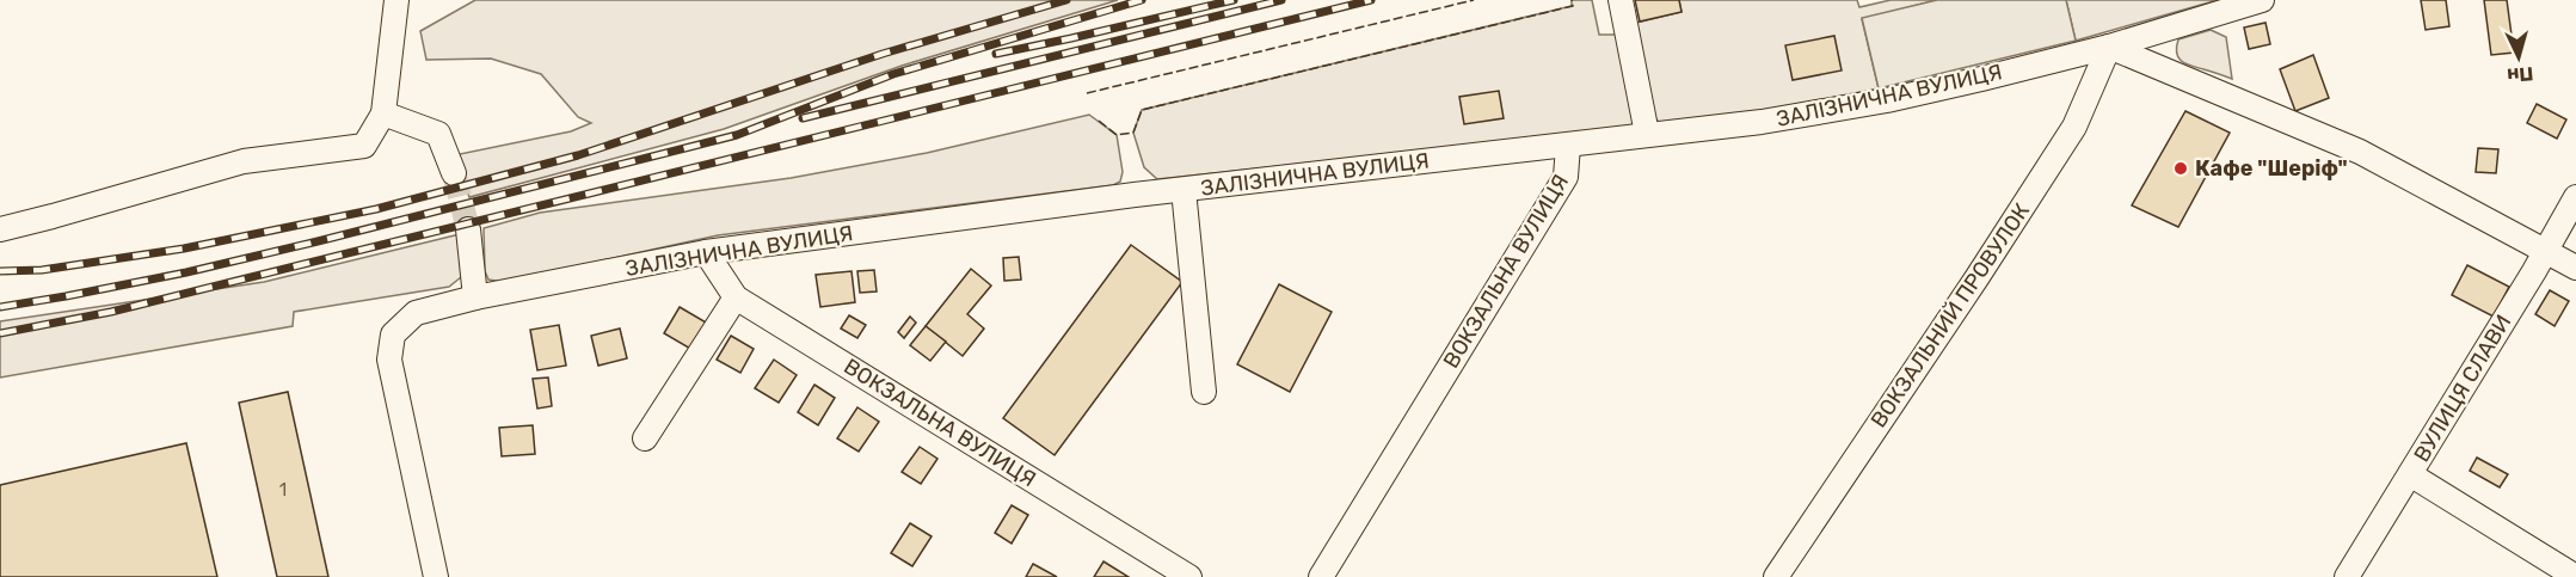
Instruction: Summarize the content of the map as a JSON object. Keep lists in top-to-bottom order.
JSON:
{
  "streets": {
    "street": [
      "ЗАЛІЗНИЧНА ВУЛИЦЯ",
      "ВОКЗАЛЬНА ВУЛИЦЯ",
      "ВОКЗАЛЬНИЙ ПРОВУЛОК",
      "ВУЛИЦЯ СЛАВИ"
    ]
  },
  "crossings": [
    ["ЗАЛІЗНИЧНА ВУЛИЦЯ", "ВОКЗАЛЬНА ВУЛИЦЯ"],
    ["ЗАЛІЗНИЧНА ВУЛИЦЯ", "ВОКЗАЛЬНИЙ ПРОВУЛОК"]
  ],
  "places": ["Кафе \"Шеріф\""],
  "house_numbers": ["1"],
  "north": "bottom"
}
